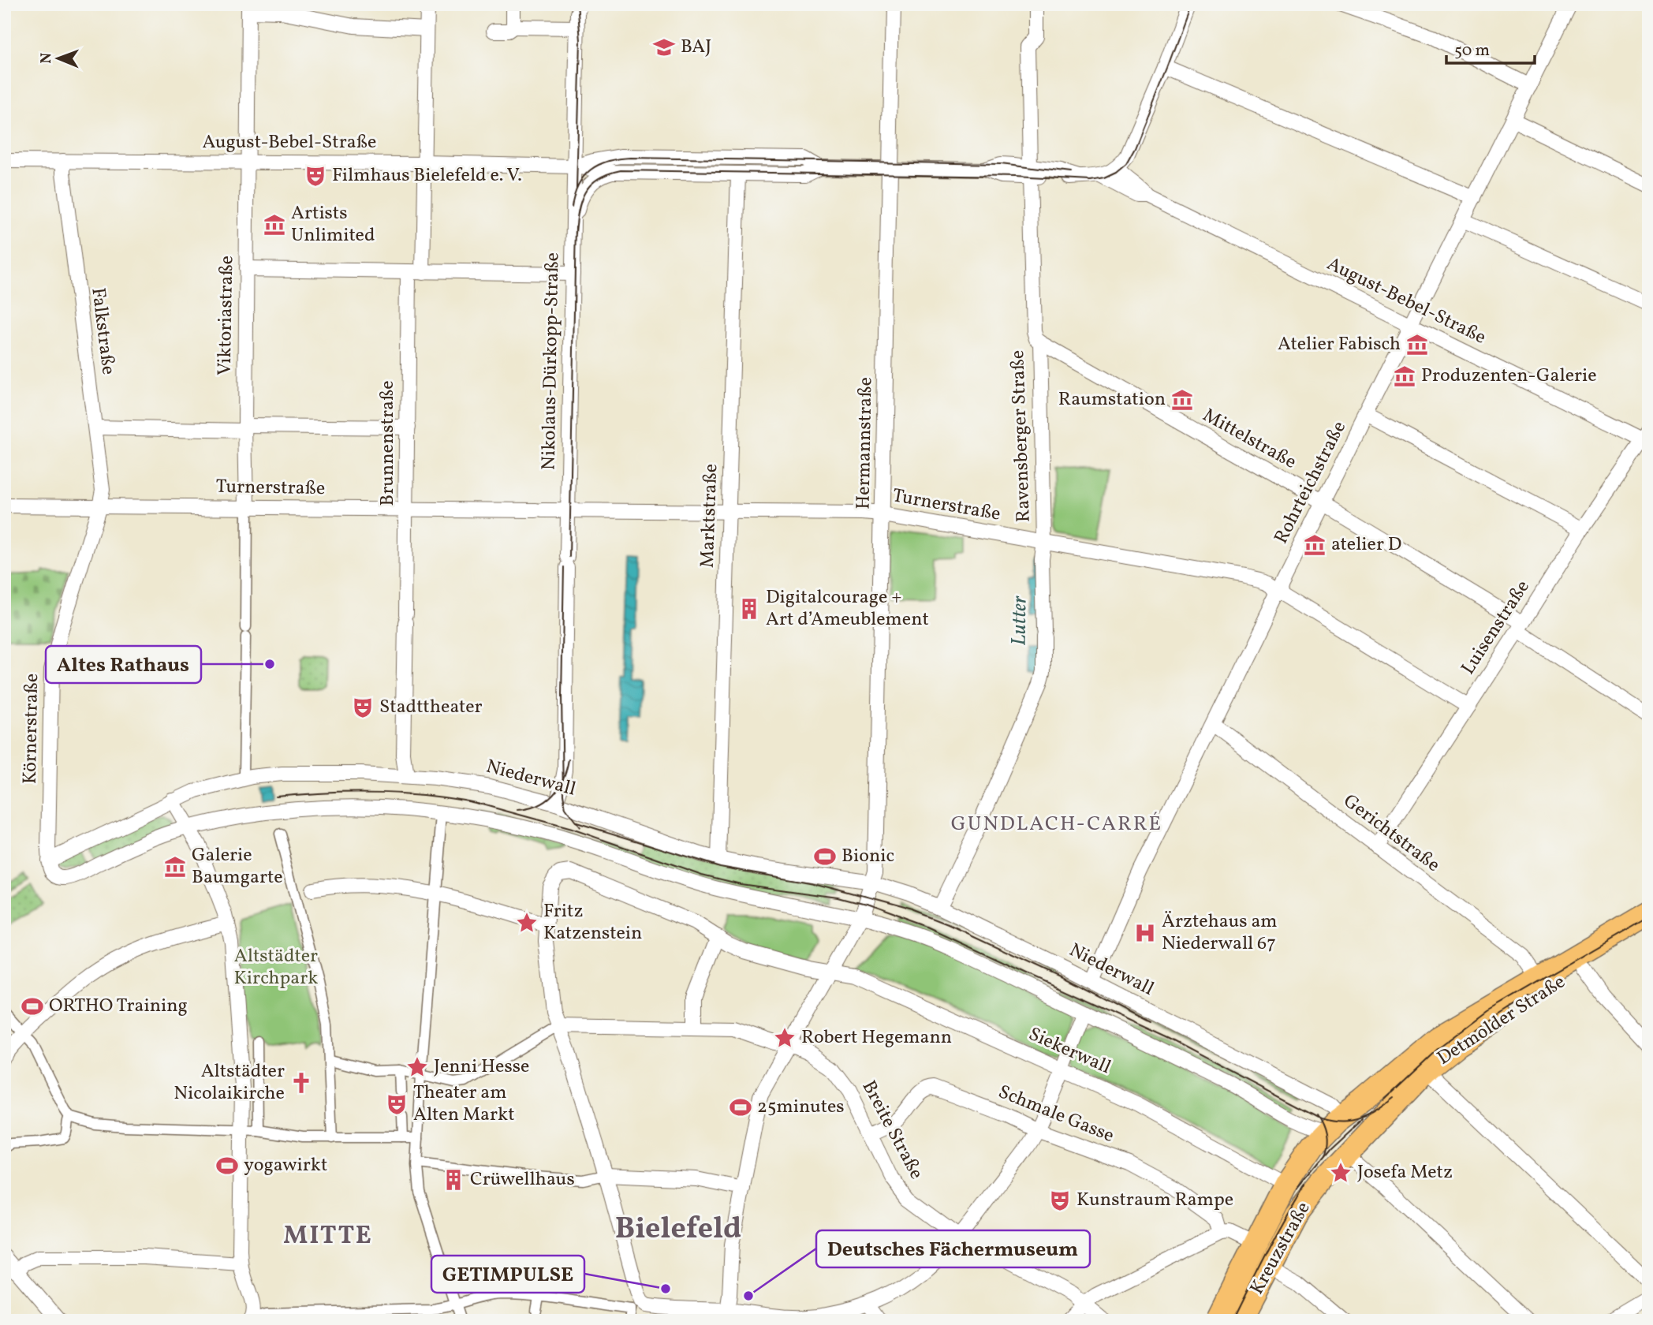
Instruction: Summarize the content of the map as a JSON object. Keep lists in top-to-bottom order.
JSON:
{
  "streets": {
    "main road": ["Detmolder Straße", "Kreuzstraße"],
    "street": [
      "August-Bebel-Straße",
      "Viktoriastraße",
      "Falkstraße",
      "Nikolaus-Dürkopp-Straße",
      "Ravensberger Straße",
      "Mittelstraße",
      "Brunnenstraße",
      "Hermannstraße",
      "Rohrteichstraße",
      "Turnerstraße",
      "Marktstraße",
      "Luisenstraße",
      "Körnerstraße",
      "Niederwall",
      "Gerichtstraße",
      "Siekerwall",
      "Schmale Gasse",
      "Breite Straße"
    ]
  },
  "crossings": [
    ["August-Bebel-Straße", "Viktoriastraße"],
    ["August-Bebel-Straße", "Falkstraße"],
    ["August-Bebel-Straße", "Nikolaus-Dürkopp-Straße"],
    ["August-Bebel-Straße", "Ravensberger Straße"],
    ["August-Bebel-Straße", "Brunnenstraße"],
    ["August-Bebel-Straße", "Hermannstraße"],
    ["August-Bebel-Straße", "Rohrteichstraße"],
    ["August-Bebel-Straße", "Marktstraße"],
    ["August-Bebel-Straße", "Luisenstraße"],
    ["Viktoriastraße", "Turnerstraße"],
    ["Falkstraße", "Turnerstraße"],
    ["Falkstraße", "Körnerstraße"],
    ["Nikolaus-Dürkopp-Straße", "Turnerstraße"],
    ["Nikolaus-Dürkopp-Straße", "Niederwall"],
    ["Ravensberger Straße", "Mittelstraße"],
    ["Ravensberger Straße", "Turnerstraße"],
    ["Ravensberger Straße", "Niederwall"],
    ["Mittelstraße", "Rohrteichstraße"],
    ["Mittelstraße", "Luisenstraße"],
    ["Brunnenstraße", "Turnerstraße"],
    ["Brunnenstraße", "Niederwall"],
    ["Hermannstraße", "Turnerstraße"],
    ["Hermannstraße", "Niederwall"],
    ["Rohrteichstraße", "Turnerstraße"],
    ["Rohrteichstraße", "Niederwall"],
    ["Rohrteichstraße", "Gerichtstraße"],
    ["Turnerstraße", "Marktstraße"],
    ["Turnerstraße", "Luisenstraße"],
    ["Turnerstraße", "Körnerstraße"],
    ["Marktstraße", "Niederwall"],
    ["Luisenstraße", "Gerichtstraße"],
    ["Körnerstraße", "Niederwall"],
    ["Niederwall", "Detmolder Straße"],
    ["Niederwall", "Kreuzstraße"],
    ["Gerichtstraße", "Detmolder Straße"],
    ["Detmolder Straße", "Kreuzstraße"],
    ["Siekerwall", "Kreuzstraße"],
    ["Schmale Gasse", "Breite Straße"]
  ],
  "districts": ["GUNDLACH-CARRÉ", "Bielefeld", "MITTE"],
  "water": ["Lutter"],
  "parks": ["Altstädter Kirchpark"],
  "places": {
    "school or university": ["BAJ"],
    "theatre": [
      "Filmhaus Bielefeld e. V.",
      "Stadttheater",
      "Theater am Alten Markt",
      "Kunstraum Rampe"
    ],
    "museum": [
      "Artists Unlimited",
      "Atelier Fabisch",
      "Produzenten-Galerie",
      "Raumstation",
      "atelier D",
      "Galerie Baumgarte"
    ],
    "building": ["Digitalcourage + Art d’Ameublement", "Crüwellhaus"],
    "other": ["Altes Rathaus", "GETIMPULSE", "Deutsches Fächermuseum"],
    "sports": [
      "Bionic",
      "ORTHO Training",
      "25minutes",
      "yogawirkt"
    ],
    "place": [
      "Fritz Katzenstein",
      "Robert Hegemann",
      "Jenni Hesse",
      "Josefa Metz"
    ],
    "hospital": ["Ärztehaus am Niederwall 67"],
    "church": ["Altstädter Nicolaikirche"]
  },
  "scale_bar": "50 m",
  "north": "left"
}
